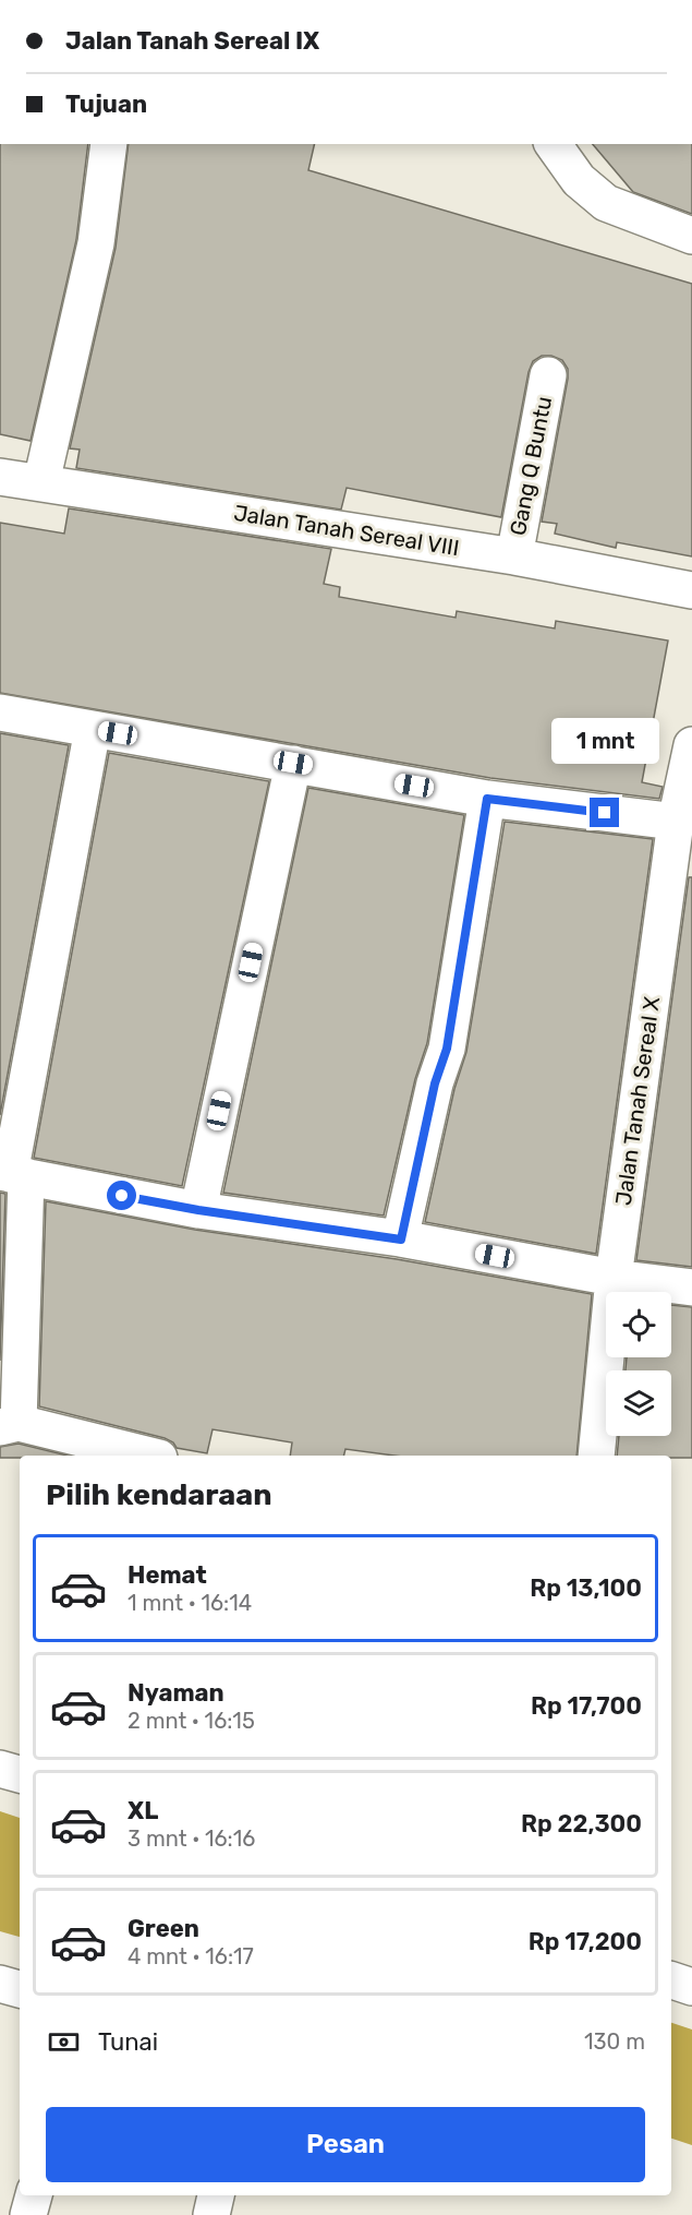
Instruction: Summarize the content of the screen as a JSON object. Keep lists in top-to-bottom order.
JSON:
{
  "streets": {
    "street": ["Gang Q Buntu", "Jalan Tanah Sereal VIII", "Jalan Tanah Sereal X"]
  },
  "crossings": [
    ["Gang Q Buntu", "Jalan Tanah Sereal VIII"]
  ],
  "page": {
    "banner": ["Jalan Tanah Sereal IX", "Tujuan"],
    "bubble": "1 mnt",
    "heading": "Pilih kendaraan",
    "list": [
      {
        "name": "Hemat",
        "note": "1 mnt · 16:14",
        "value": "Rp 13,100"
      },
      {
        "name": "Nyaman",
        "note": "2 mnt · 16:15",
        "value": "Rp 17,700"
      },
      {
        "name": "XL",
        "note": "3 mnt · 16:16",
        "value": "Rp 22,300"
      },
      {
        "name": "Green",
        "note": "4 mnt · 16:17",
        "value": "Rp 17,200"
      }
    ],
    "pay": ["Tunai", "130 m"],
    "buttons": "Pesan"
  }
}
